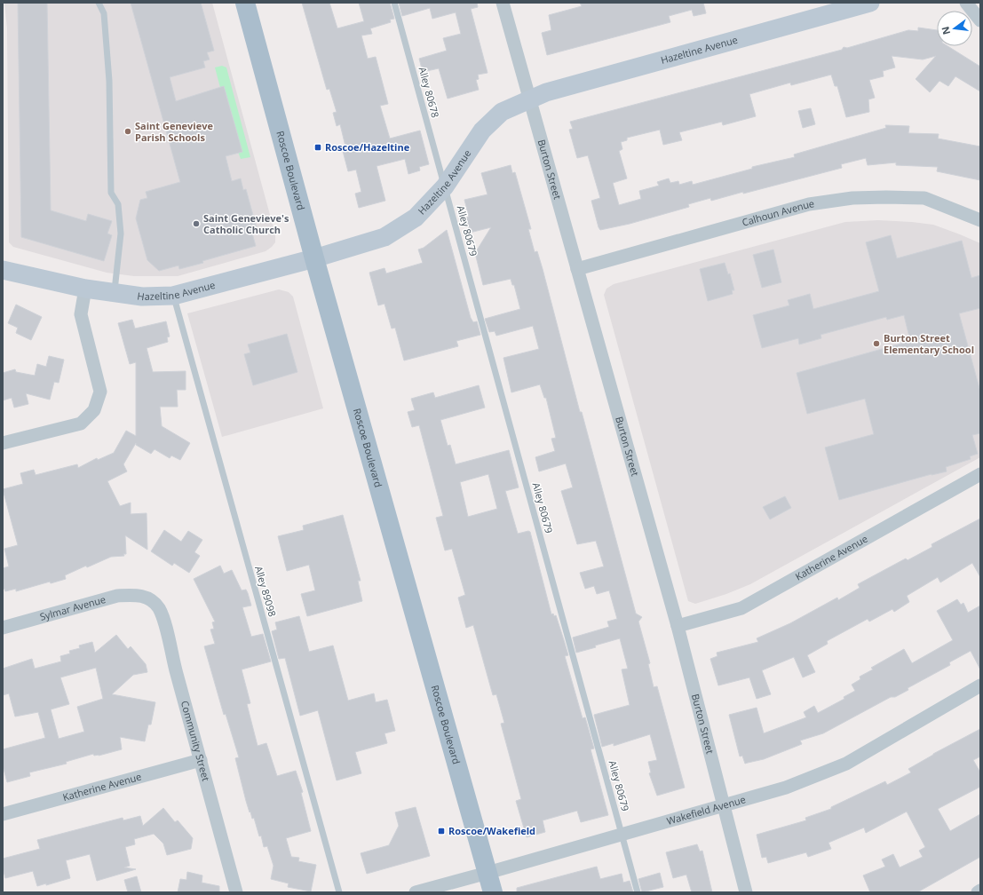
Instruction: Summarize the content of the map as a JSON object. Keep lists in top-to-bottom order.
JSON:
{
  "streets": {
    "main road": ["Roscoe Boulevard"],
    "street": [
      "Hazeltine Avenue",
      "Burton Street",
      "Calhoun Avenue",
      "Katherine Avenue",
      "Sylmar Avenue",
      "Community Street",
      "Wakefield Avenue"
    ],
    "lane": ["Alley 80678", "Alley 80679", "Alley 89098"]
  },
  "crossings": [
    ["Hazeltine Avenue", "Alley 80678"],
    ["Hazeltine Avenue", "Burton Street"],
    ["Hazeltine Avenue", "Roscoe Boulevard"],
    ["Hazeltine Avenue", "Alley 80679"],
    ["Hazeltine Avenue", "Alley 89098"],
    ["Alley 80678", "Alley 80679"],
    ["Burton Street", "Calhoun Avenue"],
    ["Burton Street", "Katherine Avenue"],
    ["Burton Street", "Wakefield Avenue"],
    ["Roscoe Boulevard", "Wakefield Avenue"],
    ["Alley 80679", "Wakefield Avenue"],
    ["Katherine Avenue", "Community Street"],
    ["Sylmar Avenue", "Community Street"]
  ],
  "places": {
    "other": ["Saint Genevieve Parish Schools", "Saint Genevieve's Catholic Church", "Burton Street Elementary School"],
    "transit": ["Roscoe/Hazeltine", "Roscoe/Wakefield"]
  },
  "north": "left"
}
